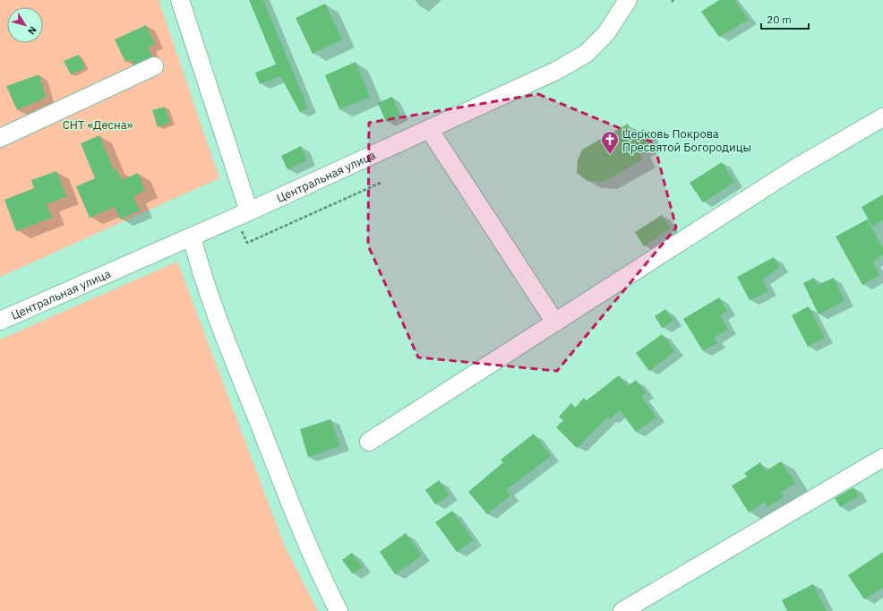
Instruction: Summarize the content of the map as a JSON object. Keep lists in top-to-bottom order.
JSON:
{
  "streets": {
    "street": ["Центральная улица"]
  },
  "parks": ["СНТ «Десна»"],
  "places": {
    "church": ["Церковь Покрова Пресвятой Богородицы"]
  },
  "scale_bar": "20 m",
  "north": "bottom right"
}
